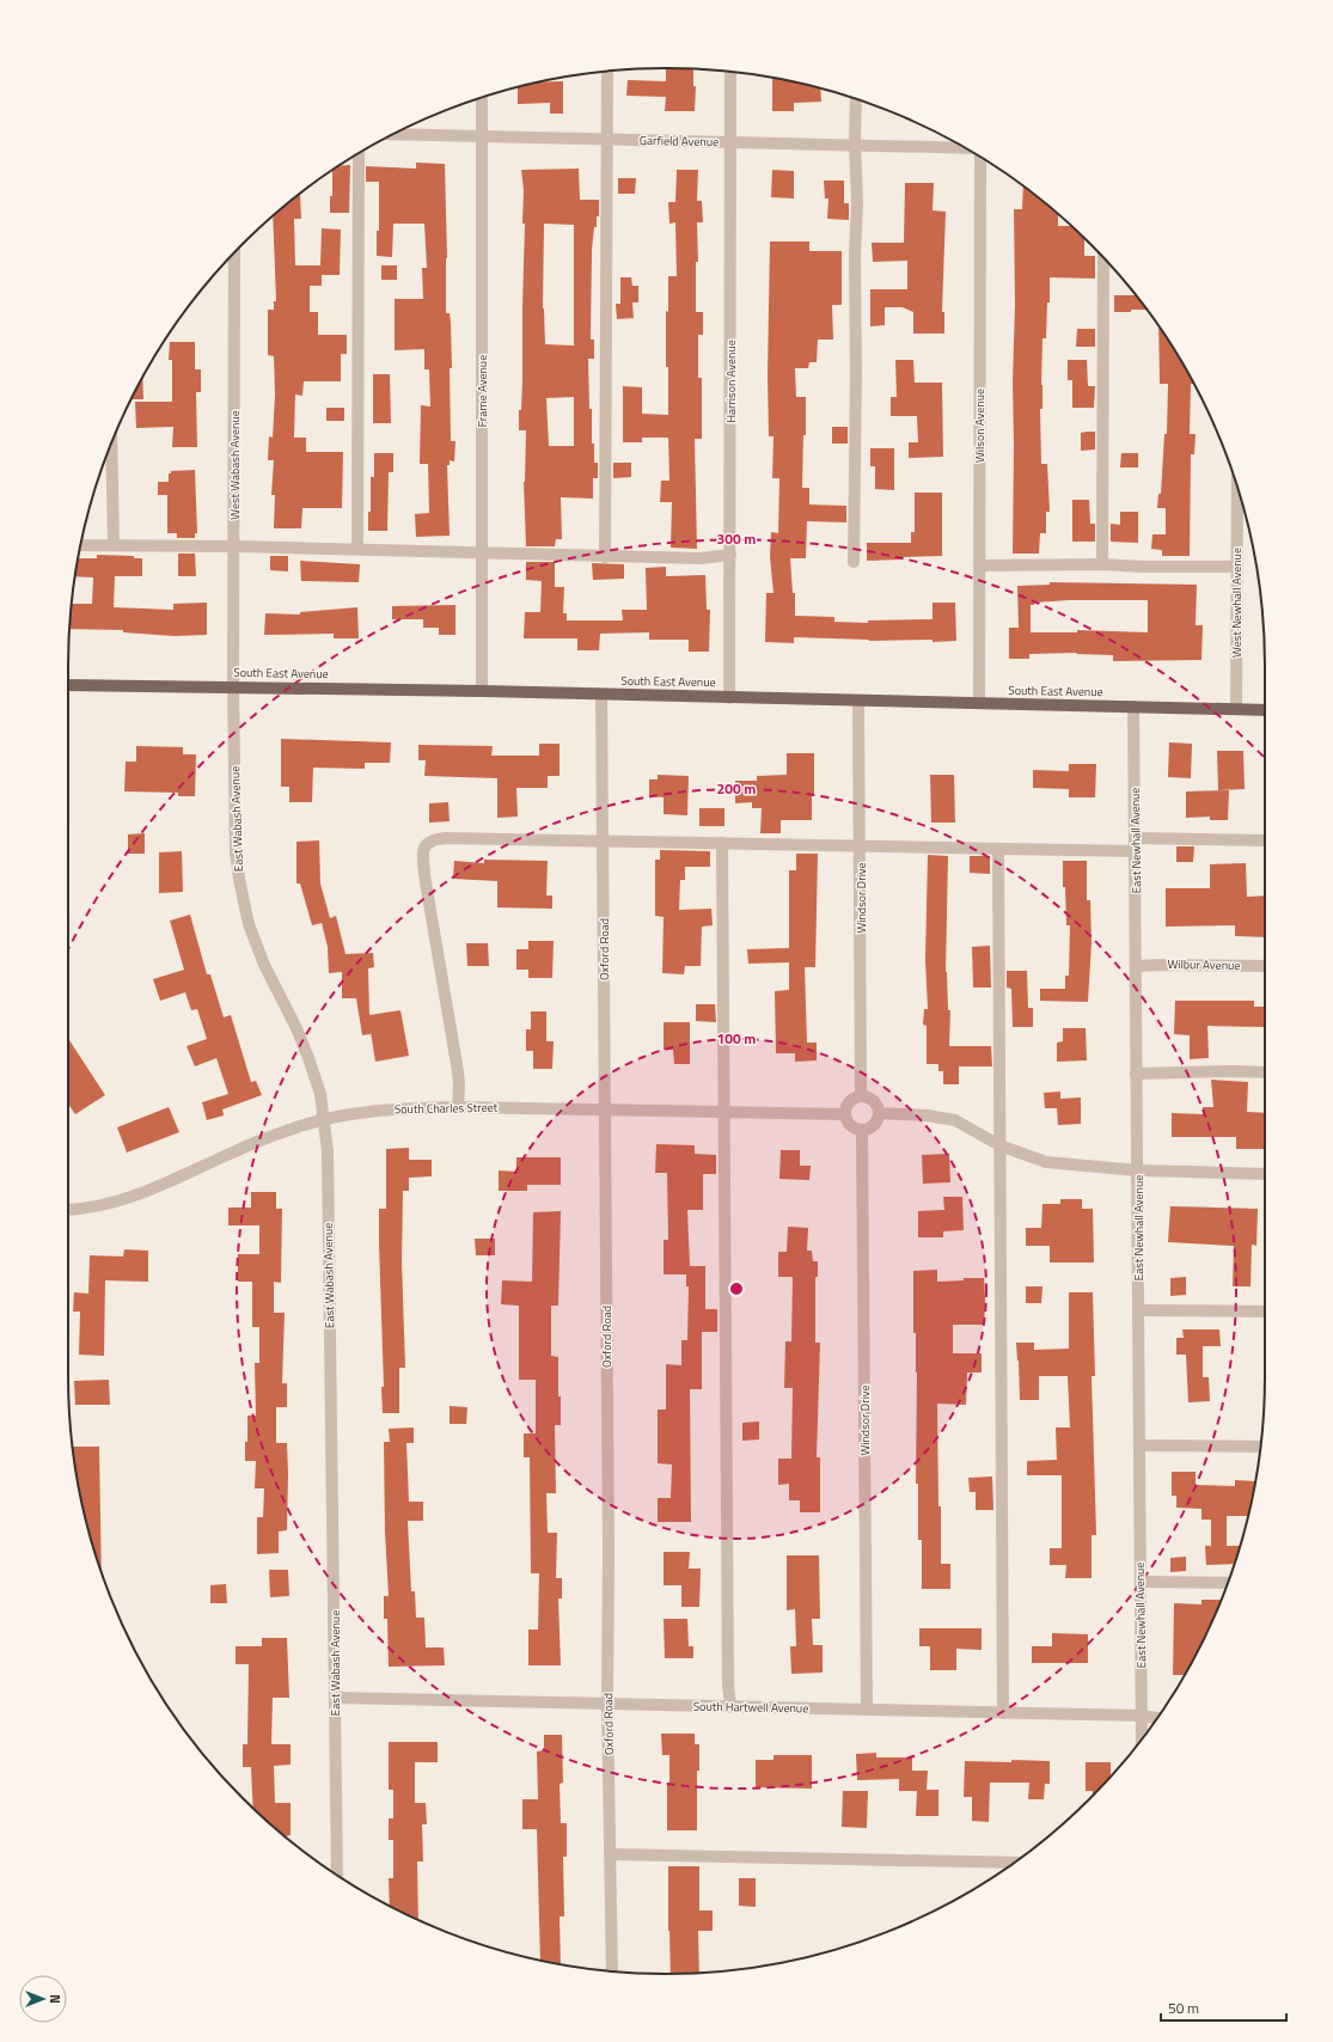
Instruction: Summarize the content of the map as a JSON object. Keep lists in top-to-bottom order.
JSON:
{
  "streets": {
    "main road": ["South East Avenue"],
    "street": [
      "Garfield Avenue",
      "Harrison Avenue",
      "Frame Avenue",
      "Wilson Avenue",
      "West Wabash Avenue",
      "West Newhall Avenue",
      "East Wabash Avenue",
      "East Newhall Avenue",
      "Windsor Drive",
      "Oxford Road",
      "Wilbur Avenue",
      "South Charles Street",
      "South Hartwell Avenue"
    ]
  },
  "crossings": [
    ["Garfield Avenue", "Harrison Avenue"],
    ["Garfield Avenue", "Frame Avenue"],
    ["Harrison Avenue", "South East Avenue"],
    ["Frame Avenue", "South East Avenue"],
    ["Wilson Avenue", "South East Avenue"],
    ["West Wabash Avenue", "South East Avenue"],
    ["West Wabash Avenue", "East Wabash Avenue"],
    ["West Newhall Avenue", "South East Avenue"],
    ["South East Avenue", "East Wabash Avenue"],
    ["South East Avenue", "East Newhall Avenue"],
    ["South East Avenue", "Windsor Drive"],
    ["South East Avenue", "Oxford Road"],
    ["East Wabash Avenue", "South Charles Street"],
    ["East Wabash Avenue", "South Hartwell Avenue"],
    ["East Newhall Avenue", "Wilbur Avenue"],
    ["East Newhall Avenue", "South Hartwell Avenue"],
    ["Windsor Drive", "South Charles Street"],
    ["Windsor Drive", "South Hartwell Avenue"],
    ["Oxford Road", "South Charles Street"],
    ["Oxford Road", "South Hartwell Avenue"]
  ],
  "scale_bar": "50 m",
  "north": "right",
  "rings": ["300 m", "200 m", "100 m"]
}
